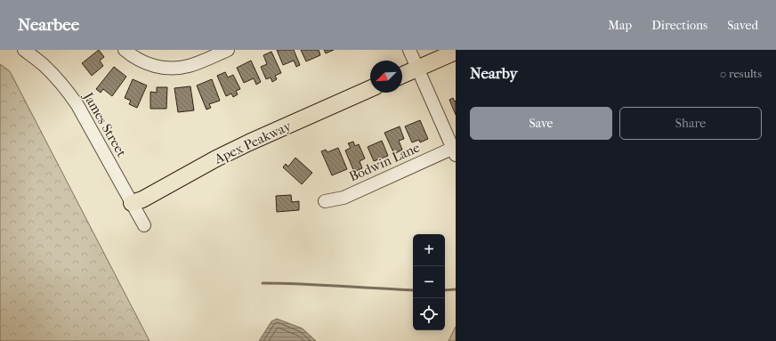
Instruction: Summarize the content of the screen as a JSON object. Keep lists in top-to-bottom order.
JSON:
{
  "streets": {
    "main road": ["Apex Peakway"],
    "street": ["James Street", "Bodwin Lane"]
  },
  "crossings": [
    ["James Street", "Apex Peakway"]
  ],
  "north": "bottom left",
  "page": {
    "header": "Nearbee",
    "nav": ["Map", "Directions", "Saved"],
    "heading": ["Nearby", "0 results"],
    "buttons": ["Save", "Share"],
    "map_buttons": ["+", "−"]
  }
}
